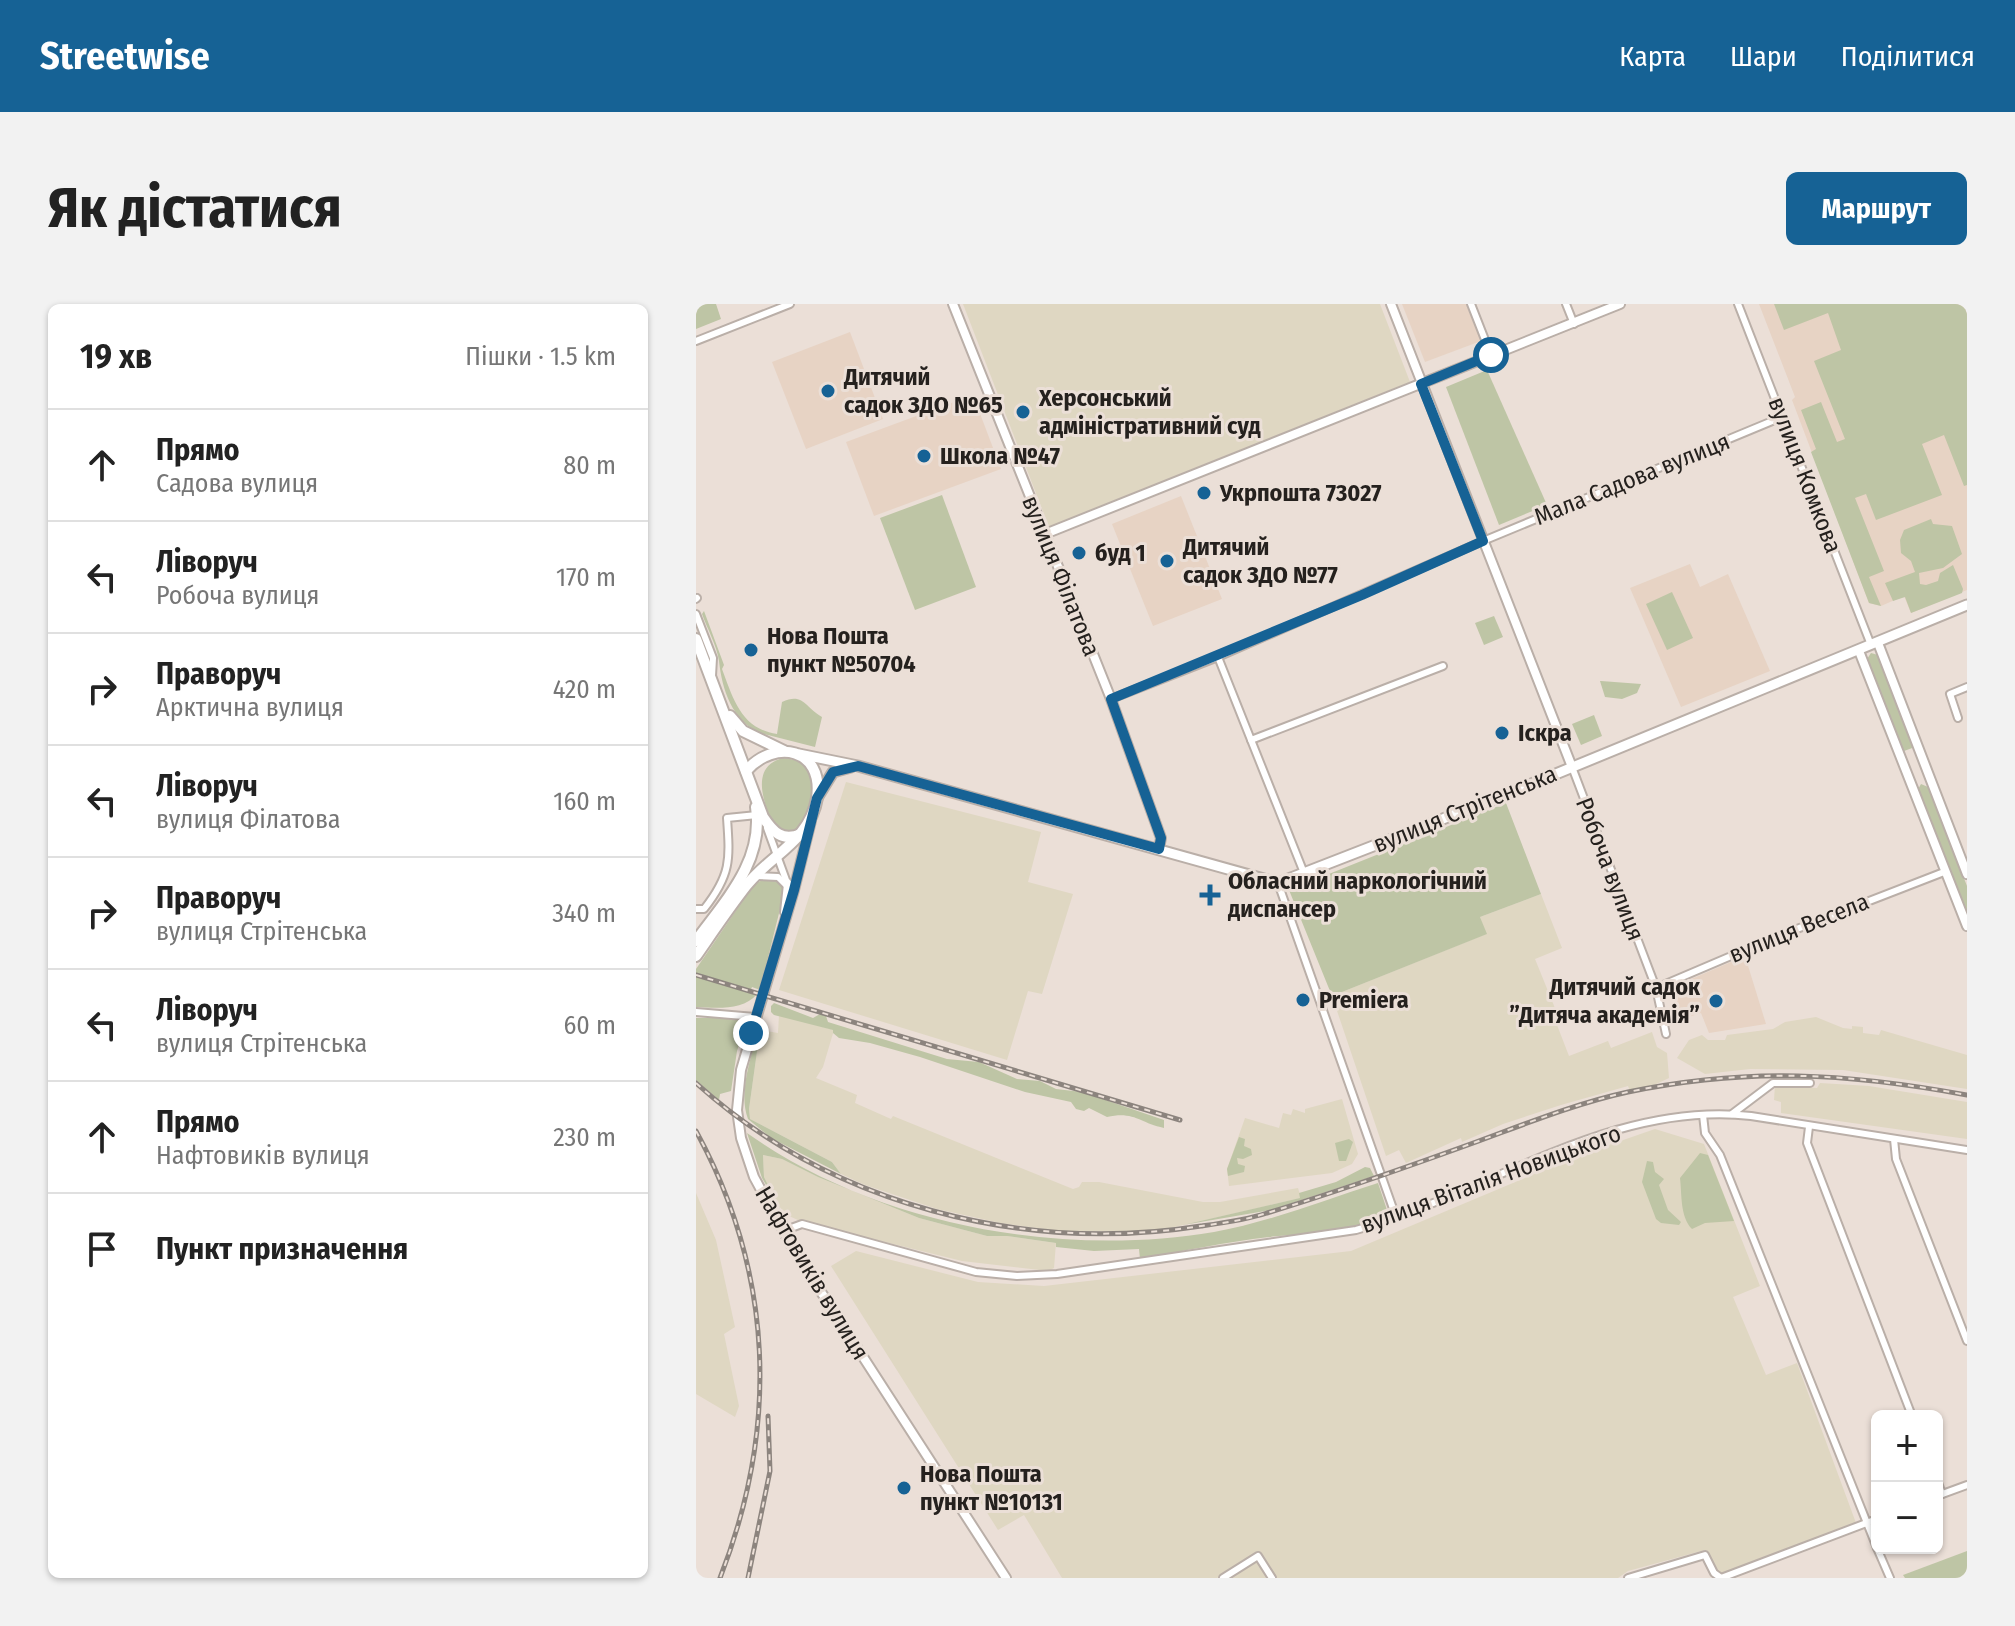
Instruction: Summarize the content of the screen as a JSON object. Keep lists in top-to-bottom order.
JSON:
{
  "streets": {
    "main road": ["вулиця Стрітенська"],
    "street": [
      "вулиця Комкова",
      "Мала Садова вулиця",
      "вулиця Філатова",
      "Робоча вулиця",
      "вулиця Весела",
      "вулиця Віталія Новицького",
      "Нафтовиків вулиця"
    ]
  },
  "crossings": [
    ["вулиця Комкова", "Мала Садова вулиця"],
    ["вулиця Комкова", "вулиця Стрітенська"],
    ["Мала Садова вулиця", "вулиця Філатова"],
    ["Мала Садова вулиця", "Робоча вулиця"],
    ["вулиця Стрітенська", "Робоча вулиця"],
    ["Робоча вулиця", "вулиця Весела"],
    ["вулиця Віталія Новицького", "Нафтовиків вулиця"]
  ],
  "places": {
    "other": [
      "Дитячий садок ЗДО №65",
      "Херсонський адміністративний суд",
      "Школа №47",
      "Укрпошта 73027",
      "буд 1",
      "Дитячий садок ЗДО №77",
      "Нова Пошта пункт №50704",
      "Іскра",
      "Premiera",
      "Дитячий садок ”Дитяча академія”",
      "Нова Пошта пункт №10131"
    ],
    "health": ["Обласний наркологічний диспансер"]
  },
  "page": {
    "header": "Streetwise",
    "nav": ["Карта", "Шари", "Поділитися"],
    "buttons": "Маршрут",
    "title": "Як дістатися",
    "heading": ["19 хв", "Пішки · 1.5 km"],
    "list": [
      ["Прямо", "Садова вулиця", "80 m"],
      ["Ліворуч", "Робоча вулиця", "170 m"],
      ["Праворуч", "Арктична вулиця", "420 m"],
      ["Ліворуч", "вулиця Філатова", "160 m"],
      ["Праворуч", "вулиця Стрітенська", "340 m"],
      ["Ліворуч", "вулиця Стрітенська", "60 m"],
      ["Прямо", "Нафтовиків вулиця", "230 m"],
      "Пункт призначення"
    ],
    "map_buttons": ["+", "−"]
  }
}
